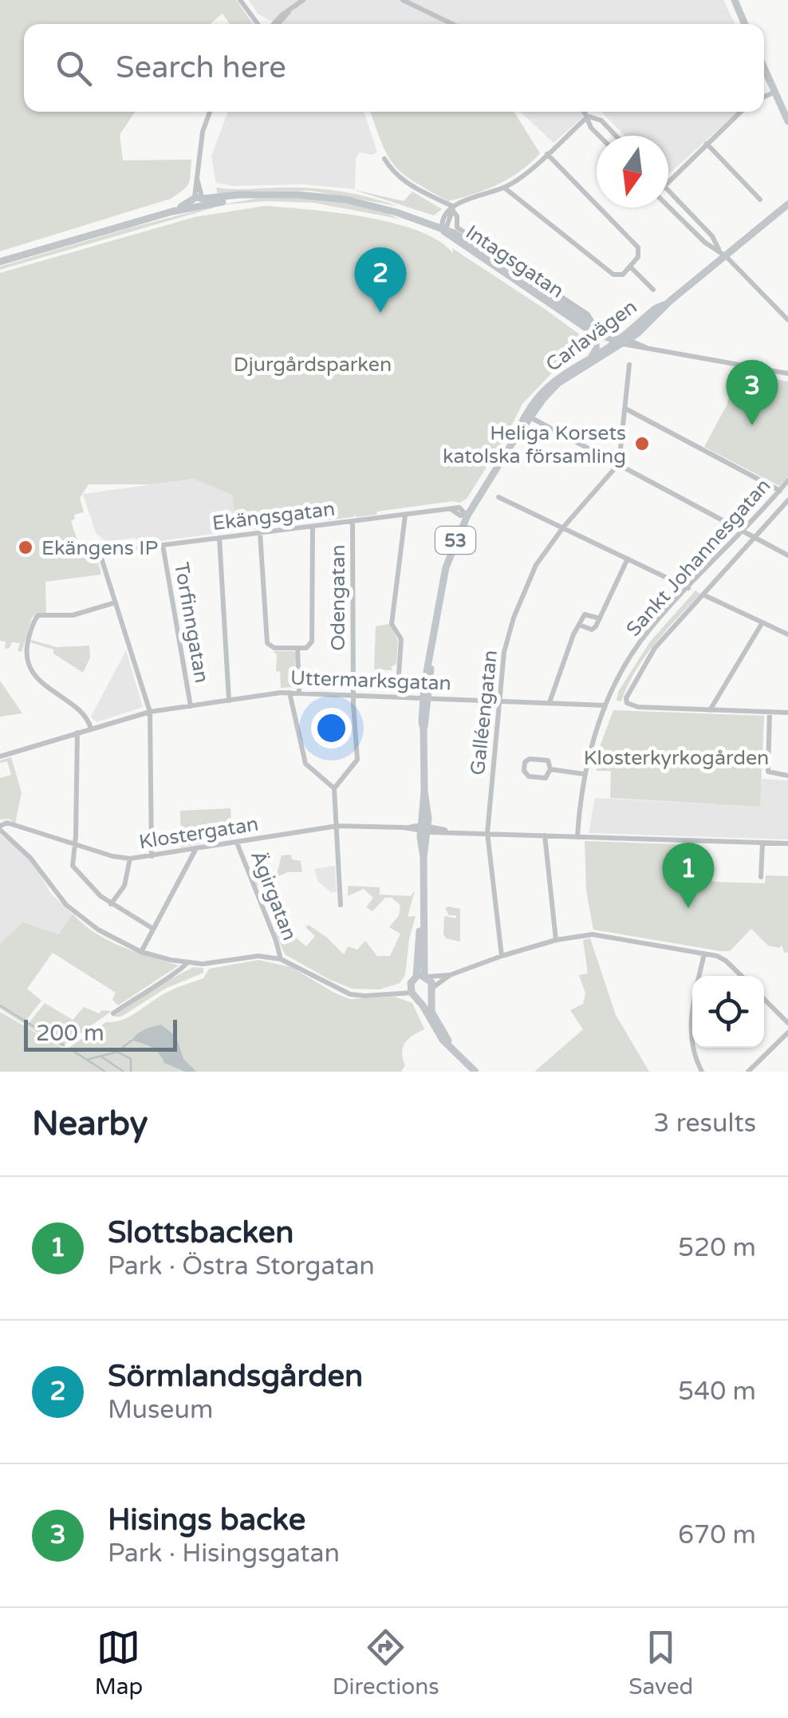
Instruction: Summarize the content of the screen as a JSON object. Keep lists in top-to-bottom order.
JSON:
{
  "streets": {
    "main road": ["Intagsgatan", "Carlavägen", "53"],
    "street": [
      "Ekängsgatan",
      "Sankt Johannesgatan",
      "Odengatan",
      "Torfinngatan",
      "Uttermarksgatan",
      "Galléengatan",
      "Klostergatan",
      "Ägirgatan"
    ]
  },
  "crossings": [
    ["Intagsgatan", "Carlavägen"],
    ["Carlavägen", "Ekängsgatan"],
    ["Carlavägen", "53"],
    ["Carlavägen", "Uttermarksgatan"],
    ["Carlavägen", "Klostergatan"],
    ["Ekängsgatan", "Odengatan"],
    ["Ekängsgatan", "Torfinngatan"],
    ["Sankt Johannesgatan", "Uttermarksgatan"],
    ["Sankt Johannesgatan", "Klostergatan"],
    ["Odengatan", "Uttermarksgatan"],
    ["Torfinngatan", "Uttermarksgatan"],
    ["Uttermarksgatan", "Galléengatan"],
    ["Galléengatan", "Klostergatan"],
    ["Klostergatan", "Ägirgatan"]
  ],
  "parks": ["Djurgårdsparken", "Klosterkyrkogården"],
  "places": ["Heliga Korsets katolska församling", "Ekängens IP"],
  "scale_bar": "200 m",
  "north": "bottom",
  "page": {
    "search": "Search here",
    "pins": ["2", "3", "1"],
    "scale": "200 m",
    "heading": ["Nearby", "3 results"],
    "list": [
      {
        "mark": "1",
        "name": "Slottsbacken",
        "note": "Park · Östra Storgatan",
        "value": "520 m"
      },
      {
        "mark": "2",
        "name": "Sörmlandsgården",
        "note": "Museum",
        "value": "540 m"
      },
      {
        "mark": "3",
        "name": "Hisings backe",
        "note": "Park · Hisingsgatan",
        "value": "670 m"
      }
    ],
    "nav": ["Map", "Directions", "Saved"]
  }
}
